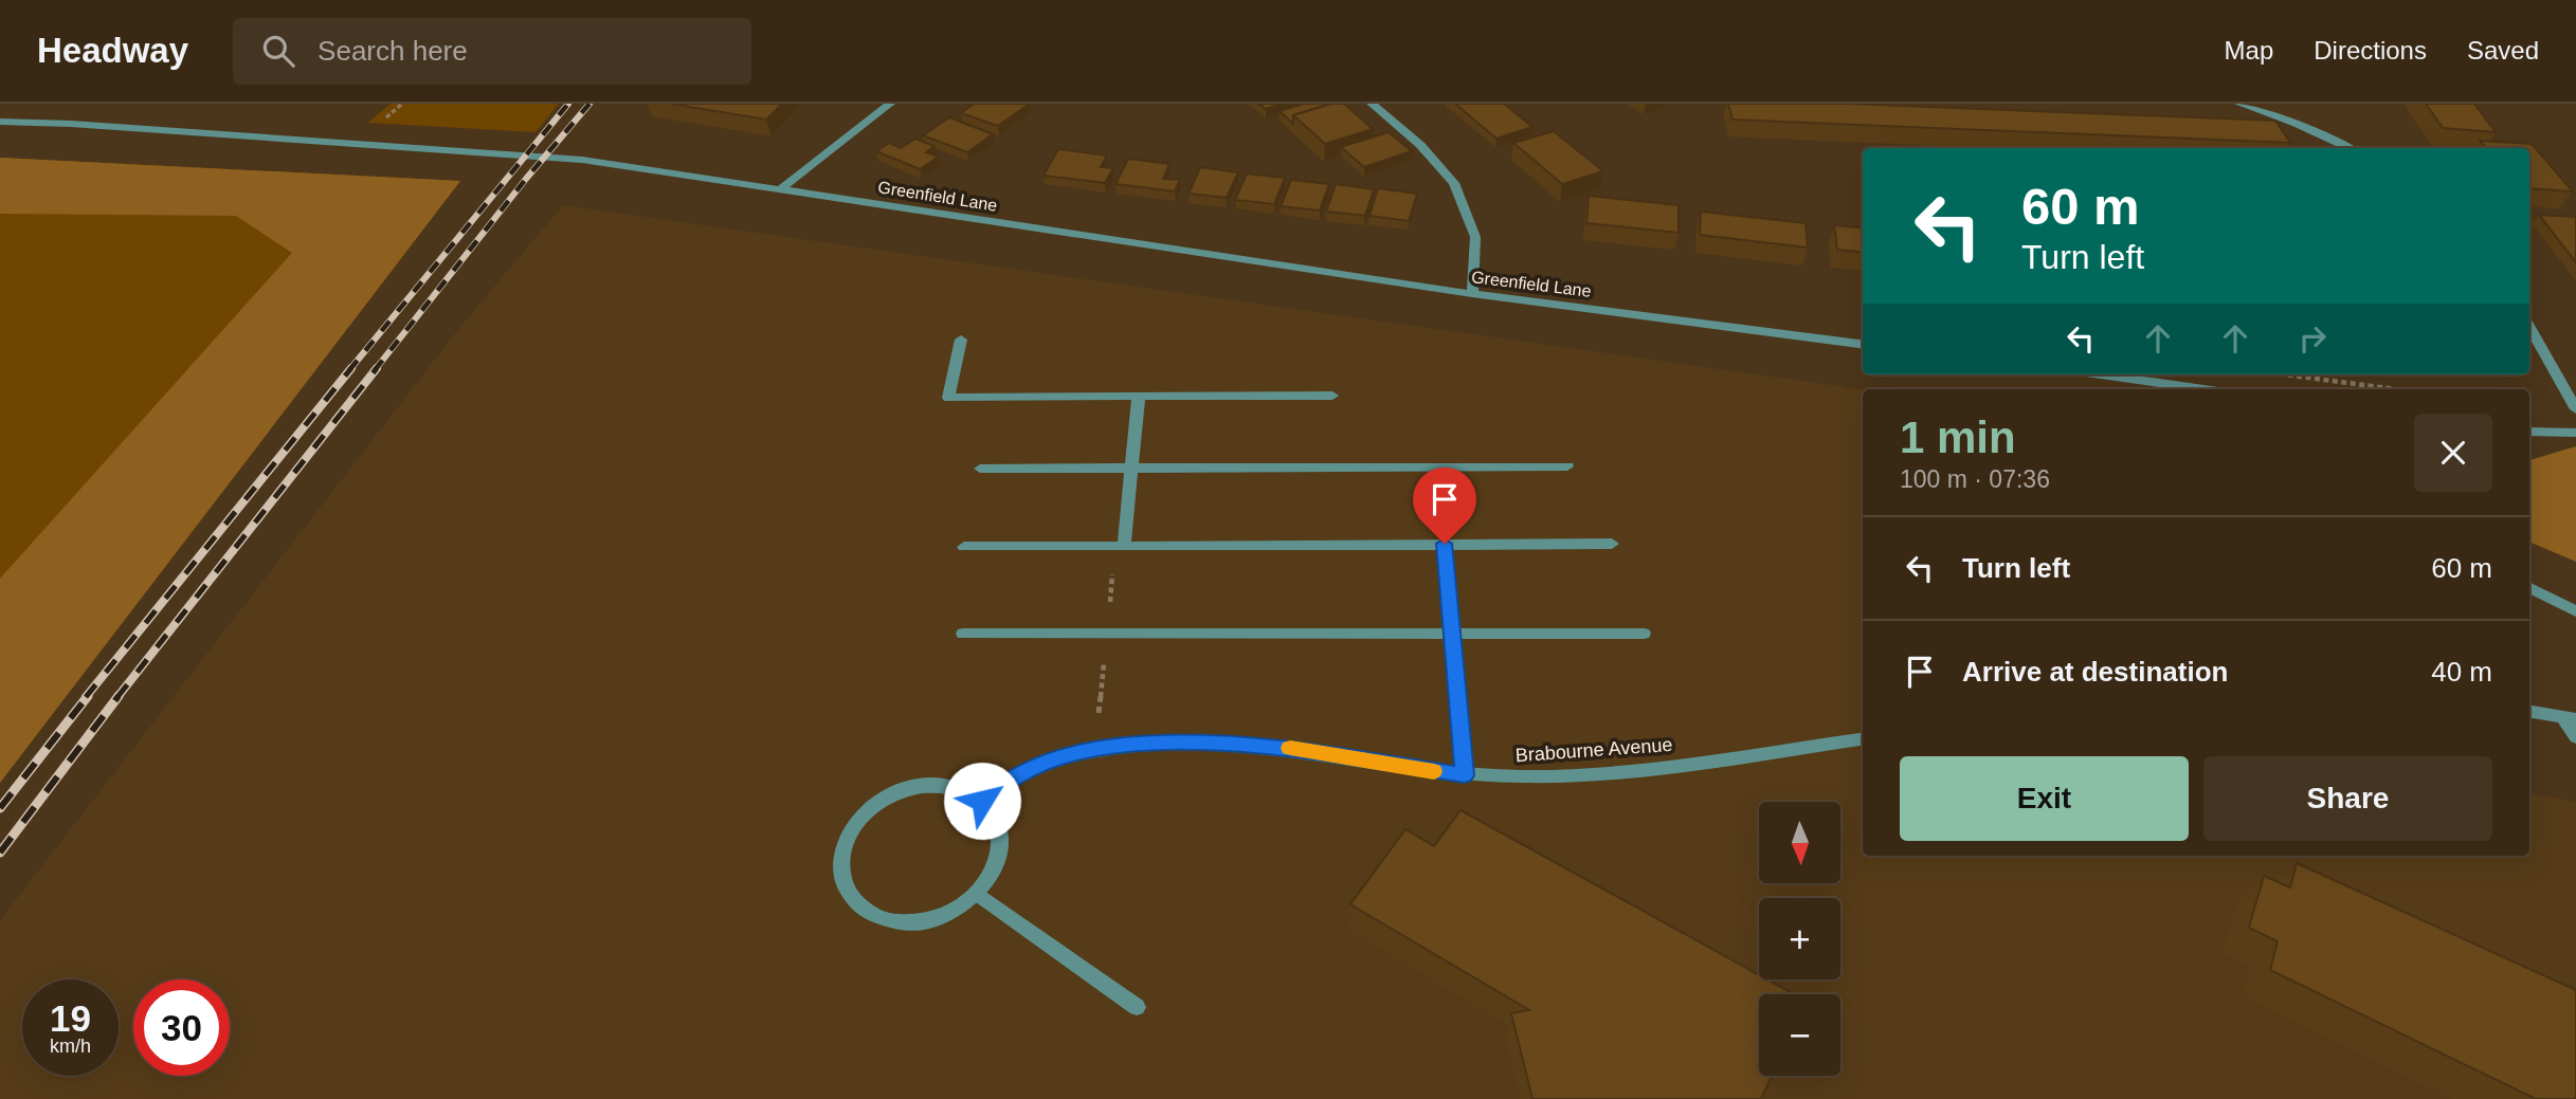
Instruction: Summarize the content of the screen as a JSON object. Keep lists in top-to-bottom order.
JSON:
{
  "streets": {
    "street": ["Greenfield Lane", "Brabourne Avenue"]
  },
  "north": "bottom",
  "page": {
    "header": "Headway",
    "search": "Search here",
    "nav": ["Map", "Directions", "Saved"],
    "turn": ["60 m", "Turn left"],
    "heading": ["1 min", "100 m · 07:36"],
    "list": [
      {
        "name": "Turn left",
        "value": "60 m"
      },
      {
        "name": "Arrive at destination",
        "value": "40 m"
      }
    ],
    "buttons": ["Exit", "Share"],
    "map_buttons": ["+", "−"],
    "speed": "19 km/h",
    "limit": "30"
  }
}
